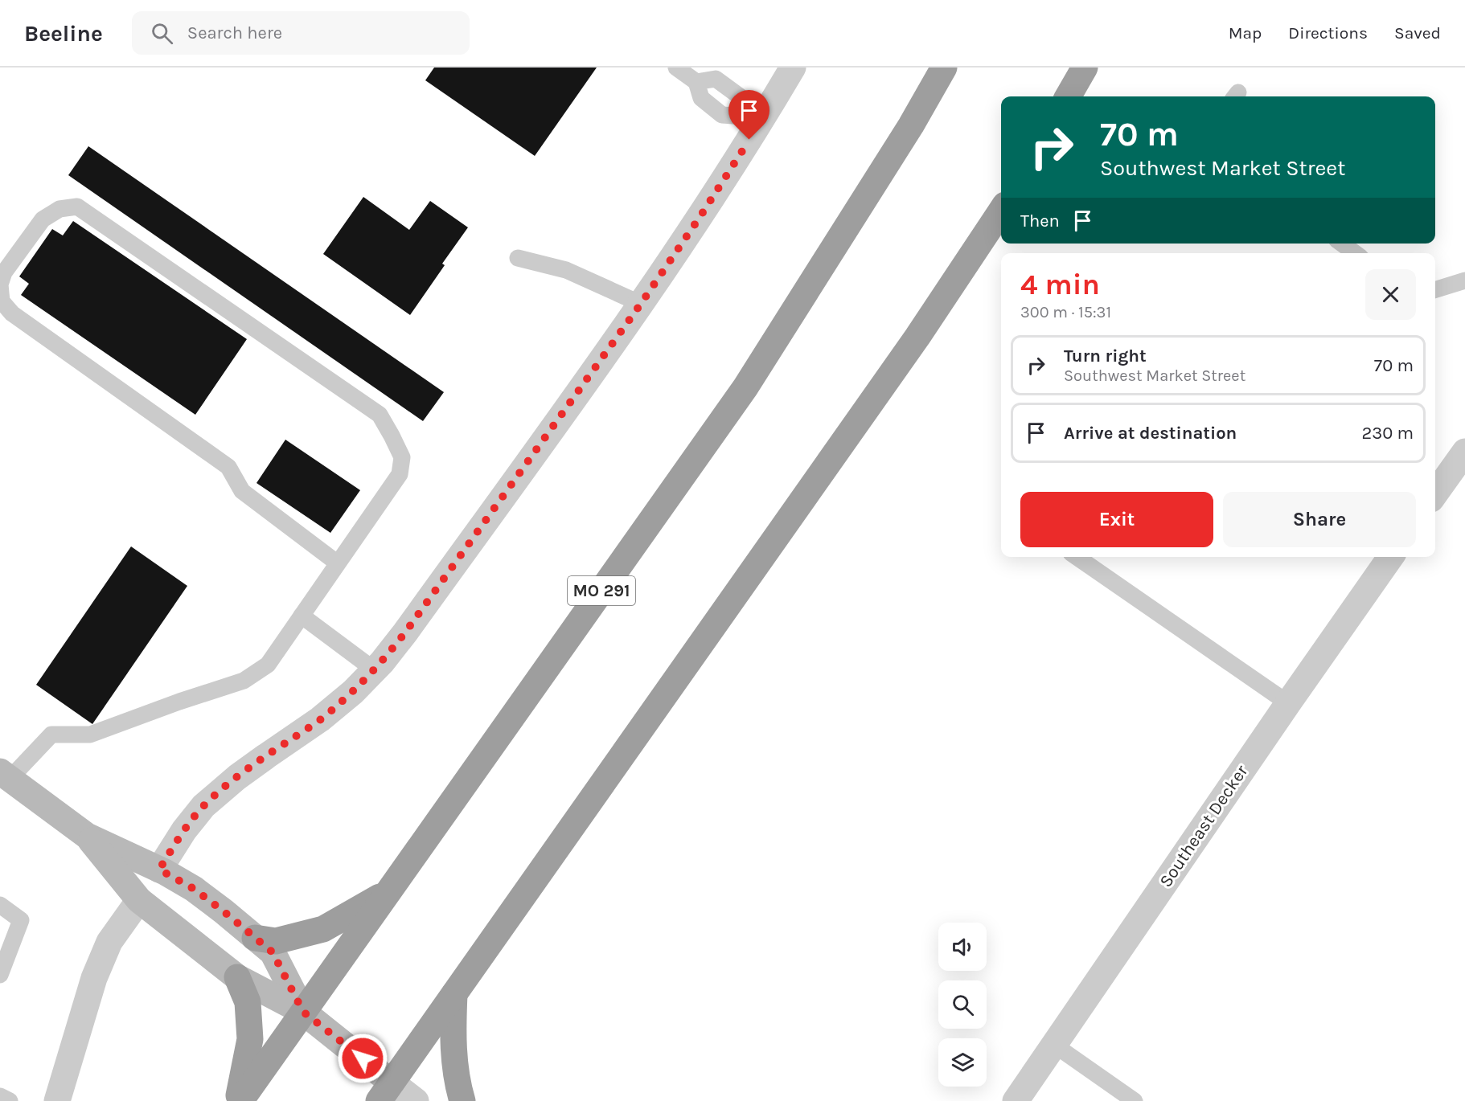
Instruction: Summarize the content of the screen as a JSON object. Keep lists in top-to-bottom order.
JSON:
{
  "streets": {
    "highway": ["MO 291"],
    "street": ["Southeast Decker"]
  },
  "page": {
    "header": "Beeline",
    "search": "Search here",
    "nav": ["Map", "Directions", "Saved"],
    "turn": ["70 m", "Southwest Market Street"],
    "then": "Then",
    "heading": ["4 min", "300 m · 15:31"],
    "list": [
      {
        "name": "Turn right",
        "note": "Southwest Market Street",
        "value": "70 m"
      },
      {
        "name": "Arrive at destination",
        "value": "230 m"
      }
    ],
    "buttons": ["Exit", "Share"]
  }
}
